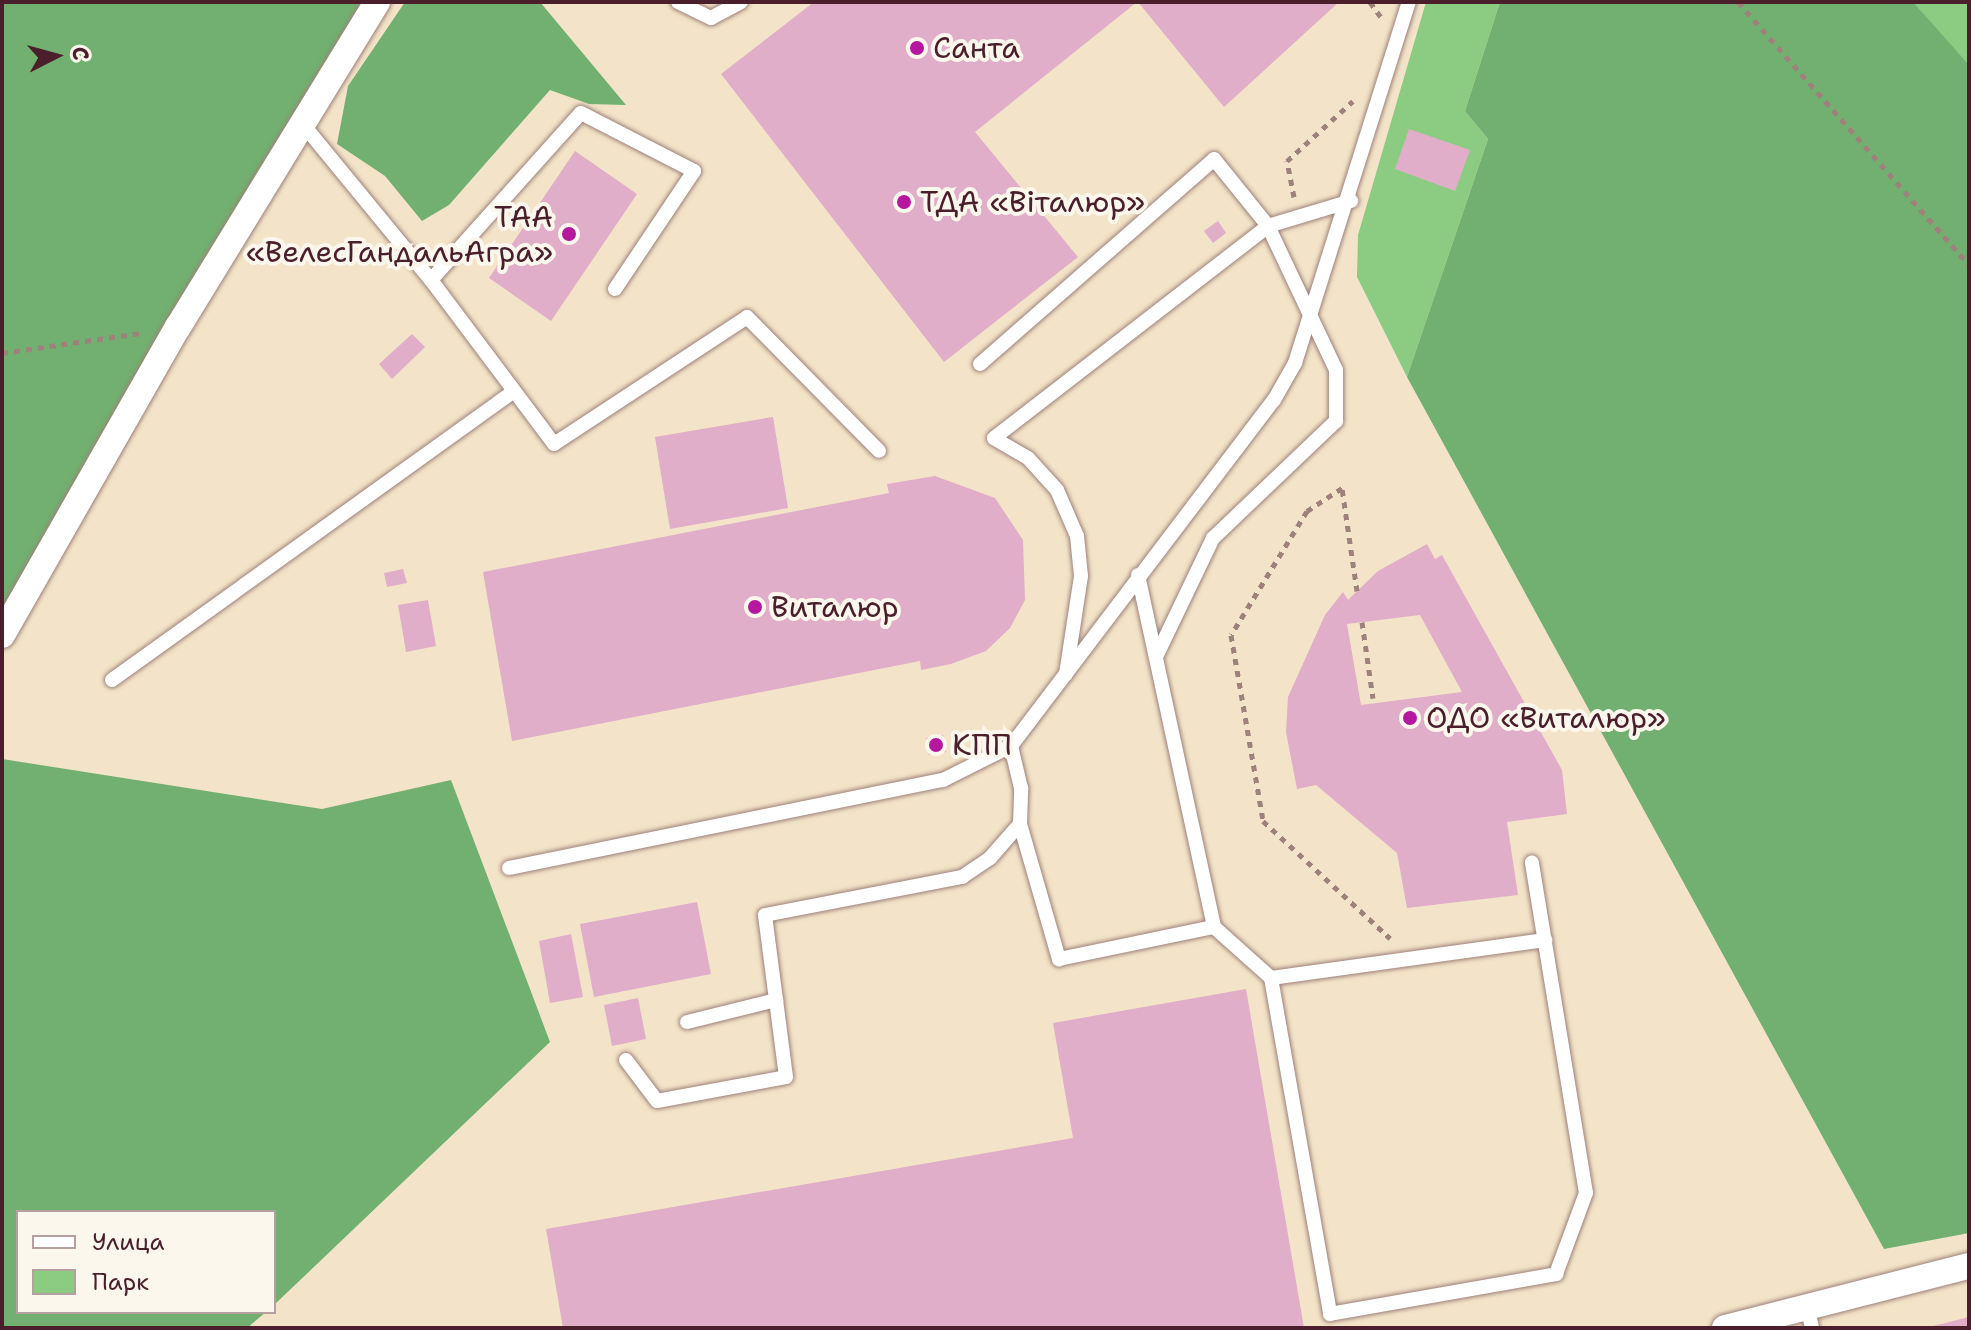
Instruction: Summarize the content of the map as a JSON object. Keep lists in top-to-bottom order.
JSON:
{
  "places": [
    "Санта",
    "ТДА «Віталюр»",
    "ТАА «ВелесГандальАгра»",
    "Виталюр",
    "ОДО «Виталюр»",
    "КПП"
  ],
  "legend": ["Улица", "Парк"],
  "north": "right"
}
